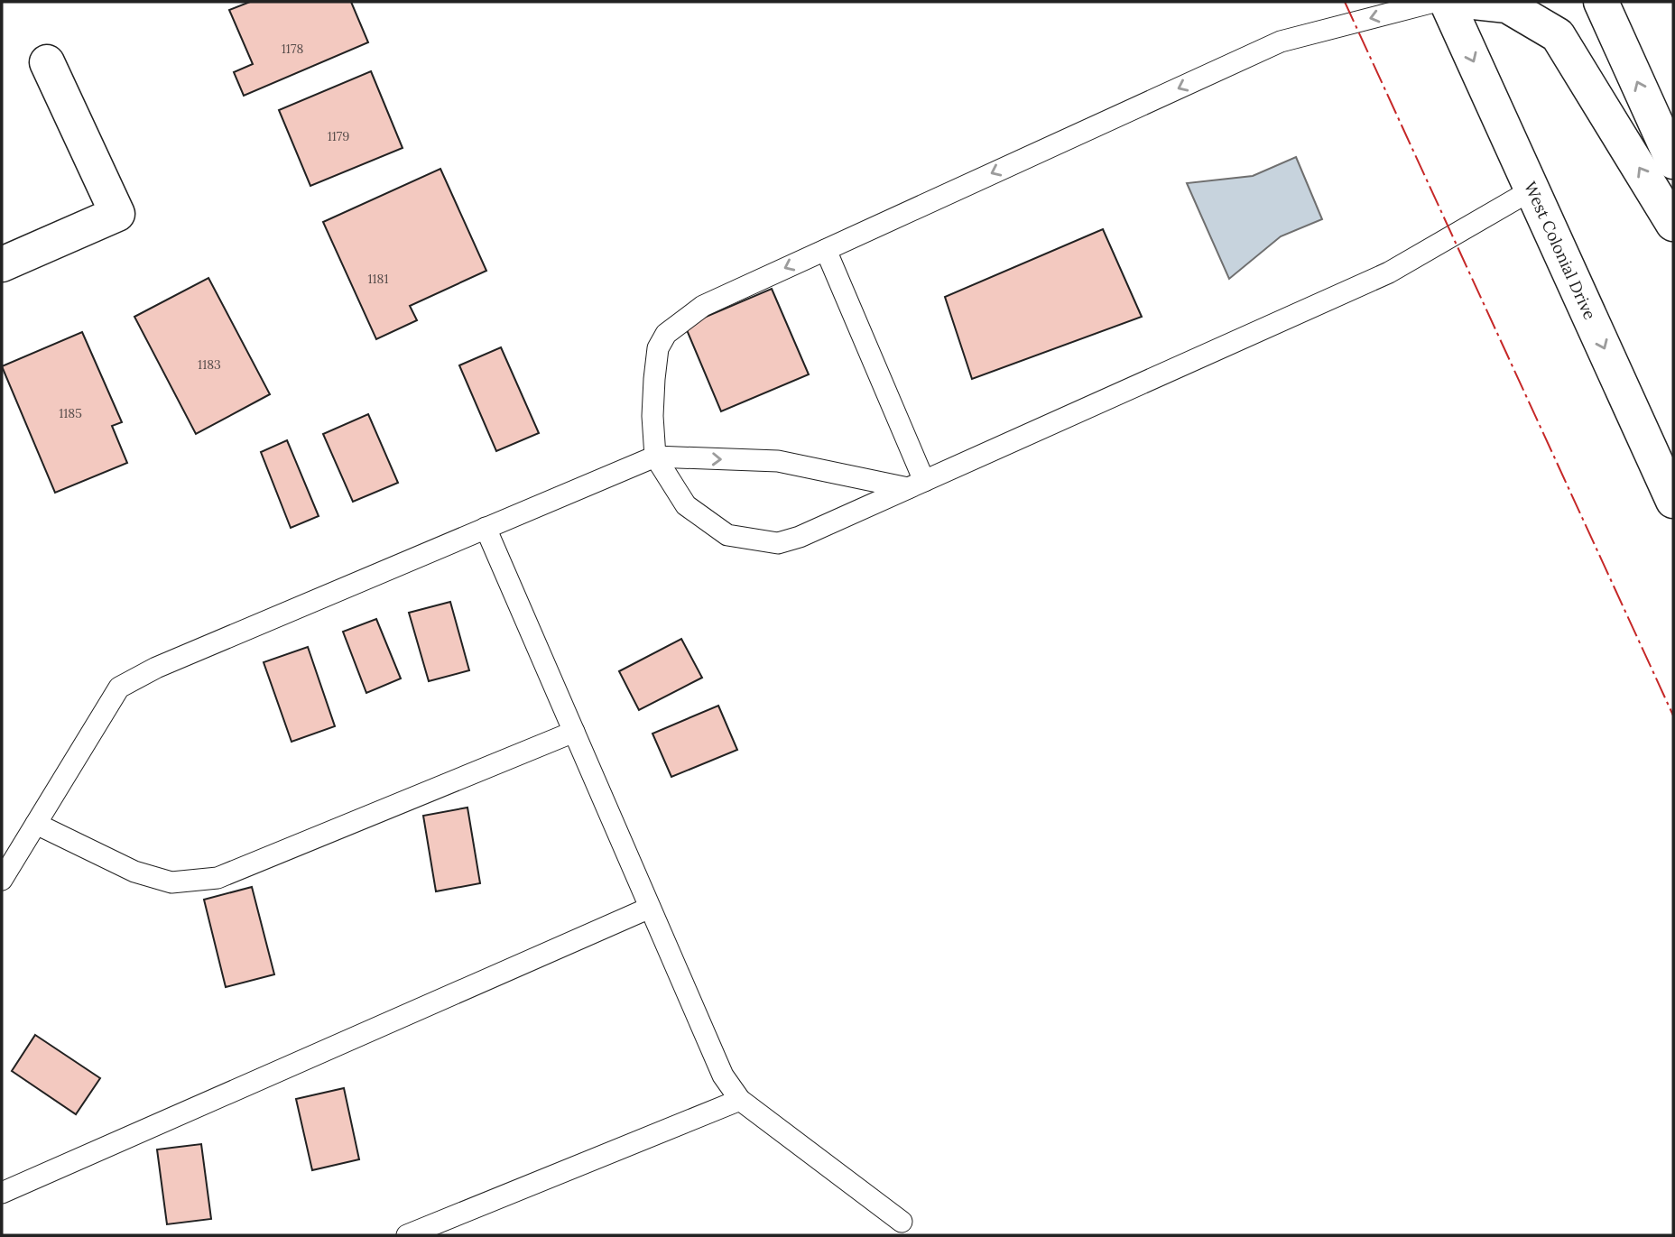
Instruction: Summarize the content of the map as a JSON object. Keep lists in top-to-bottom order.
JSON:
{
  "streets": {
    "main road": ["West Colonial Drive"]
  },
  "house_numbers": [
    "1178",
    "1179",
    "1181",
    "1183",
    "1185"
  ]
}
